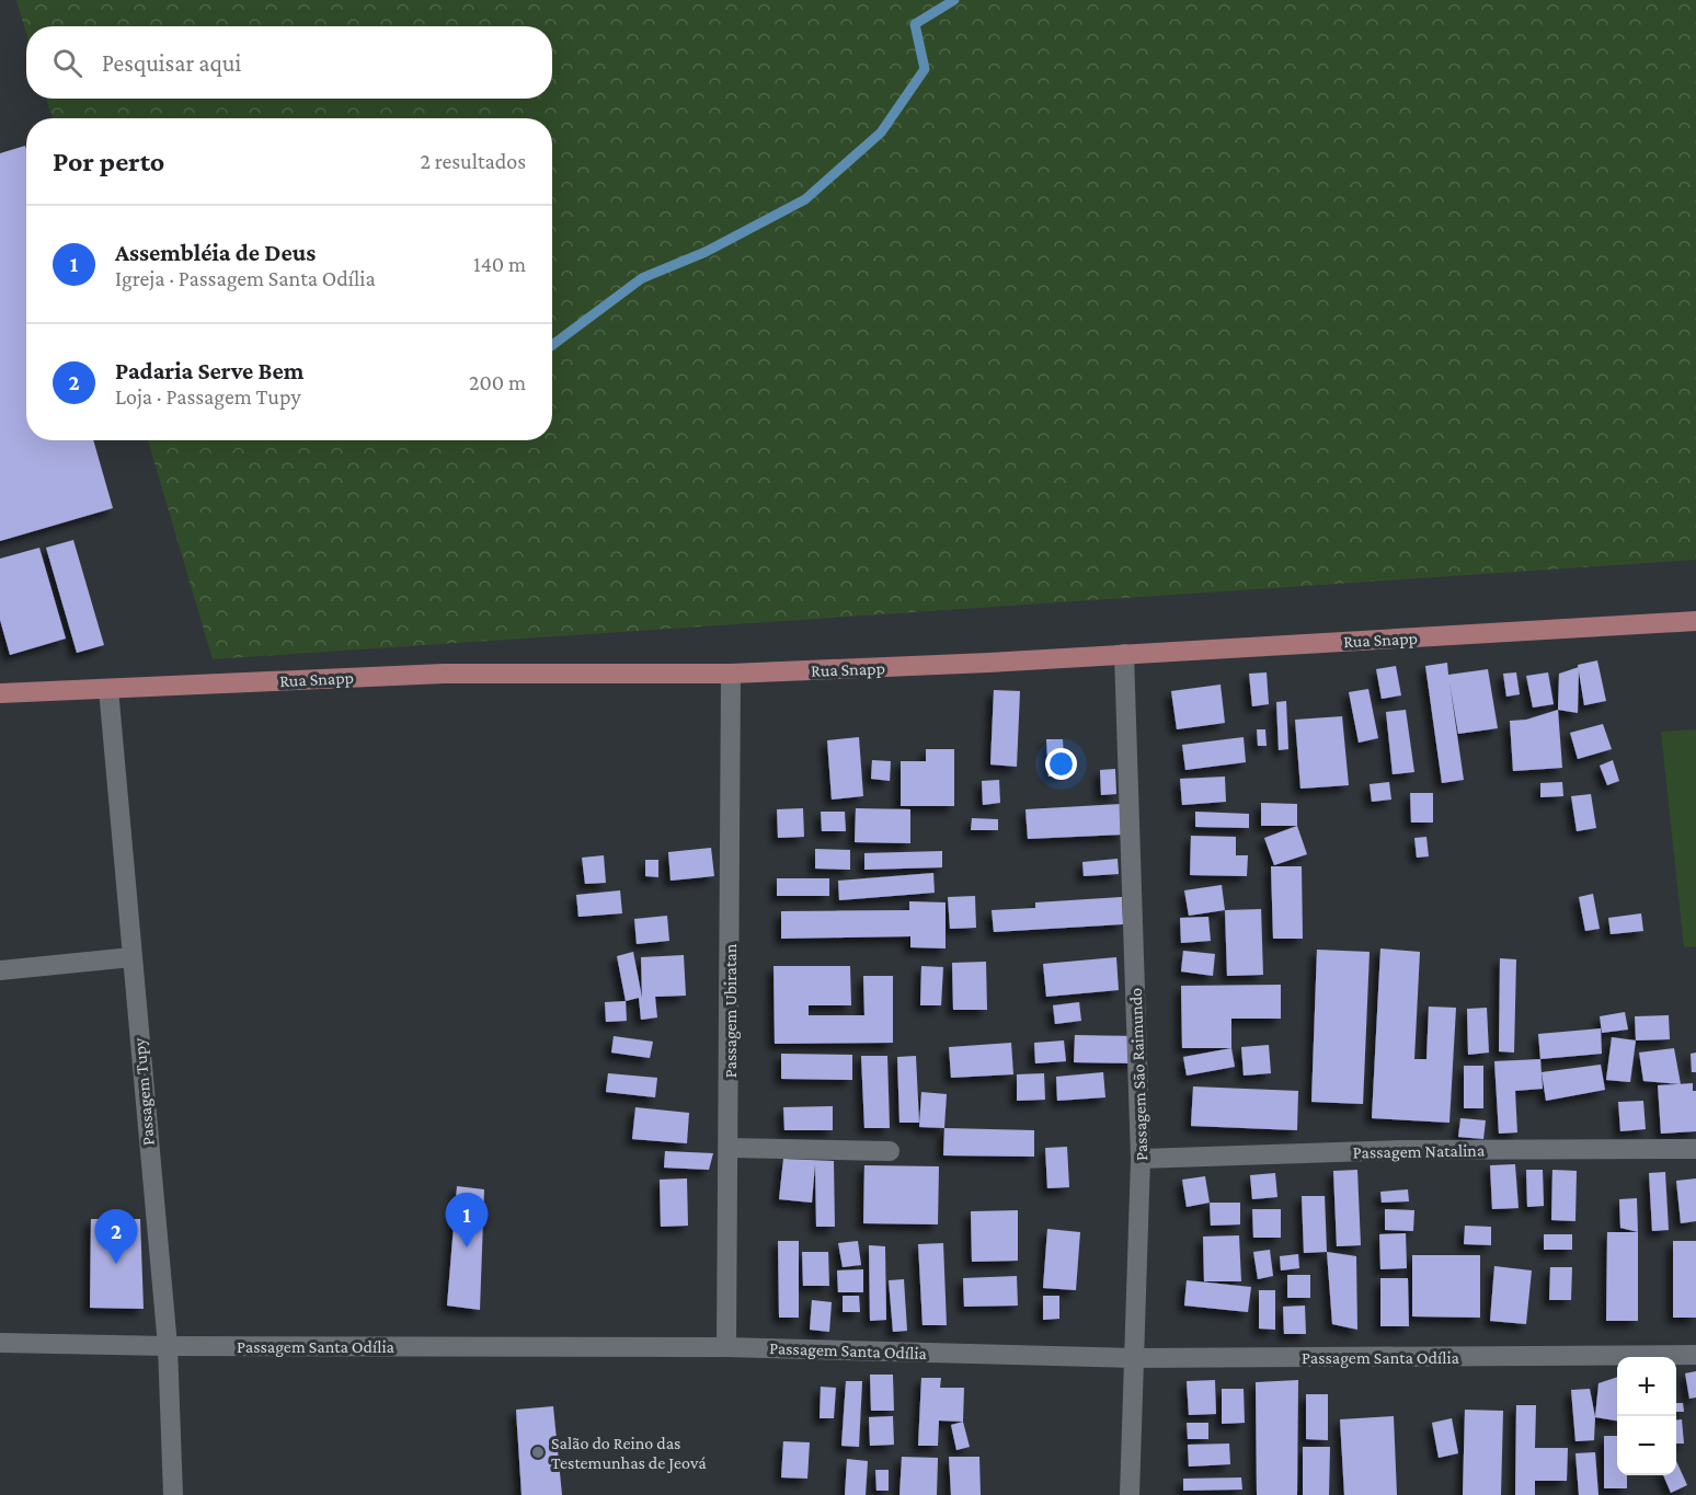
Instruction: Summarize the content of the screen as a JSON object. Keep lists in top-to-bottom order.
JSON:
{
  "streets": {
    "main road": ["Rua Snapp"],
    "street": [
      "Passagem Ubiratan",
      "Passagem São Raimundo",
      "Passagem Tupy",
      "Passagem Natalina",
      "Passagem Santa Odília"
    ]
  },
  "crossings": [
    ["Rua Snapp", "Passagem Ubiratan"],
    ["Rua Snapp", "Passagem São Raimundo"],
    ["Rua Snapp", "Passagem Tupy"],
    ["Passagem Ubiratan", "Passagem Santa Odília"],
    ["Passagem São Raimundo", "Passagem Natalina"],
    ["Passagem São Raimundo", "Passagem Santa Odília"],
    ["Passagem Tupy", "Passagem Santa Odília"]
  ],
  "places": ["Salão do Reino das Testemunhas de Jeová"],
  "page": {
    "search": "Pesquisar aqui",
    "heading": ["Por perto", "2 resultados"],
    "list": [
      {
        "mark": "1",
        "name": "Assembléia de Deus",
        "note": "Igreja · Passagem Santa Odília",
        "value": "140 m"
      },
      {
        "mark": "2",
        "name": "Padaria Serve Bem",
        "note": "Loja · Passagem Tupy",
        "value": "200 m"
      }
    ],
    "pins": ["1", "2"],
    "map_buttons": ["+", "−"]
  }
}
